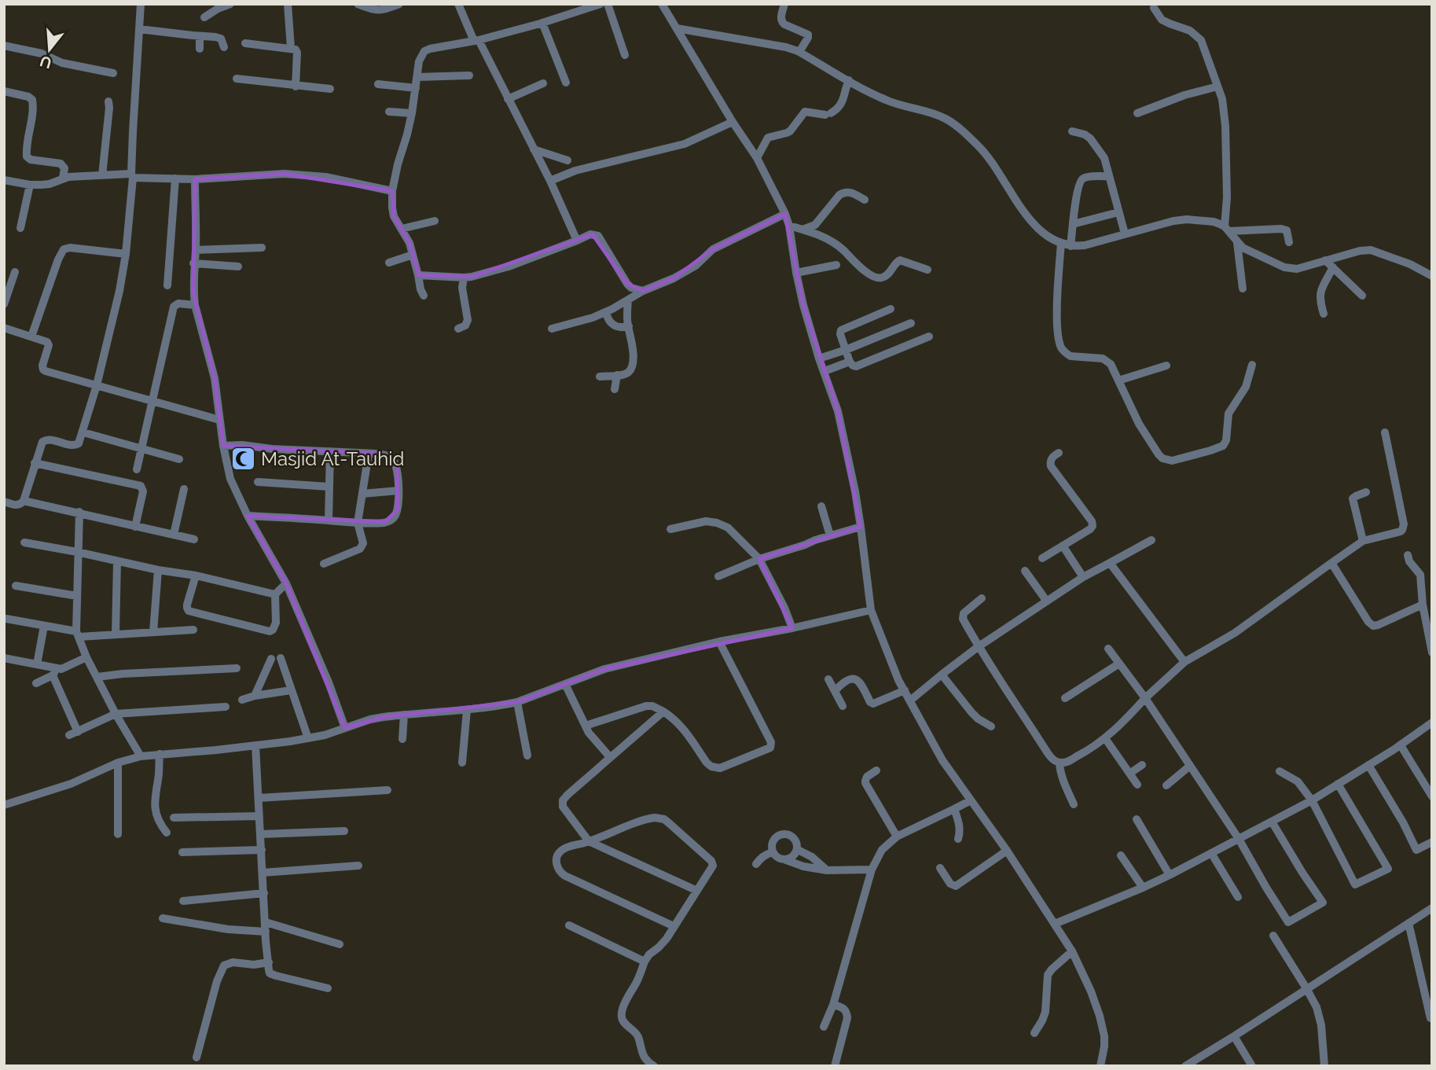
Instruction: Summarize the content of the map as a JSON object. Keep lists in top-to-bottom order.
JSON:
{
  "places": {
    "mosque": ["Masjid At-Tauhid"]
  },
  "north": "bottom"
}
